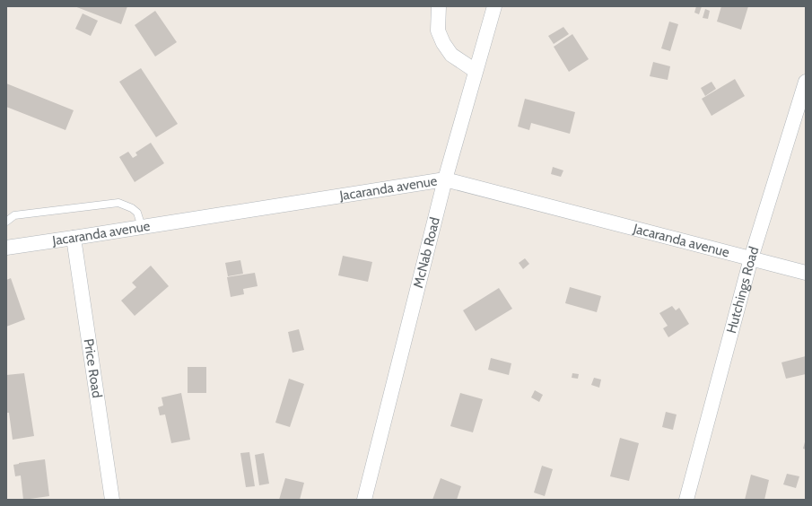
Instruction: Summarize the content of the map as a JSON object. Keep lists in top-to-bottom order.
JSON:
{
  "streets": {
    "street": [
      "Jacaranda avenue",
      "McNab Road",
      "Hutchings Road",
      "Price Road"
    ]
  },
  "crossings": [
    ["Jacaranda avenue", "McNab Road"],
    ["Jacaranda avenue", "Hutchings Road"],
    ["Jacaranda avenue", "Price Road"]
  ]
}
